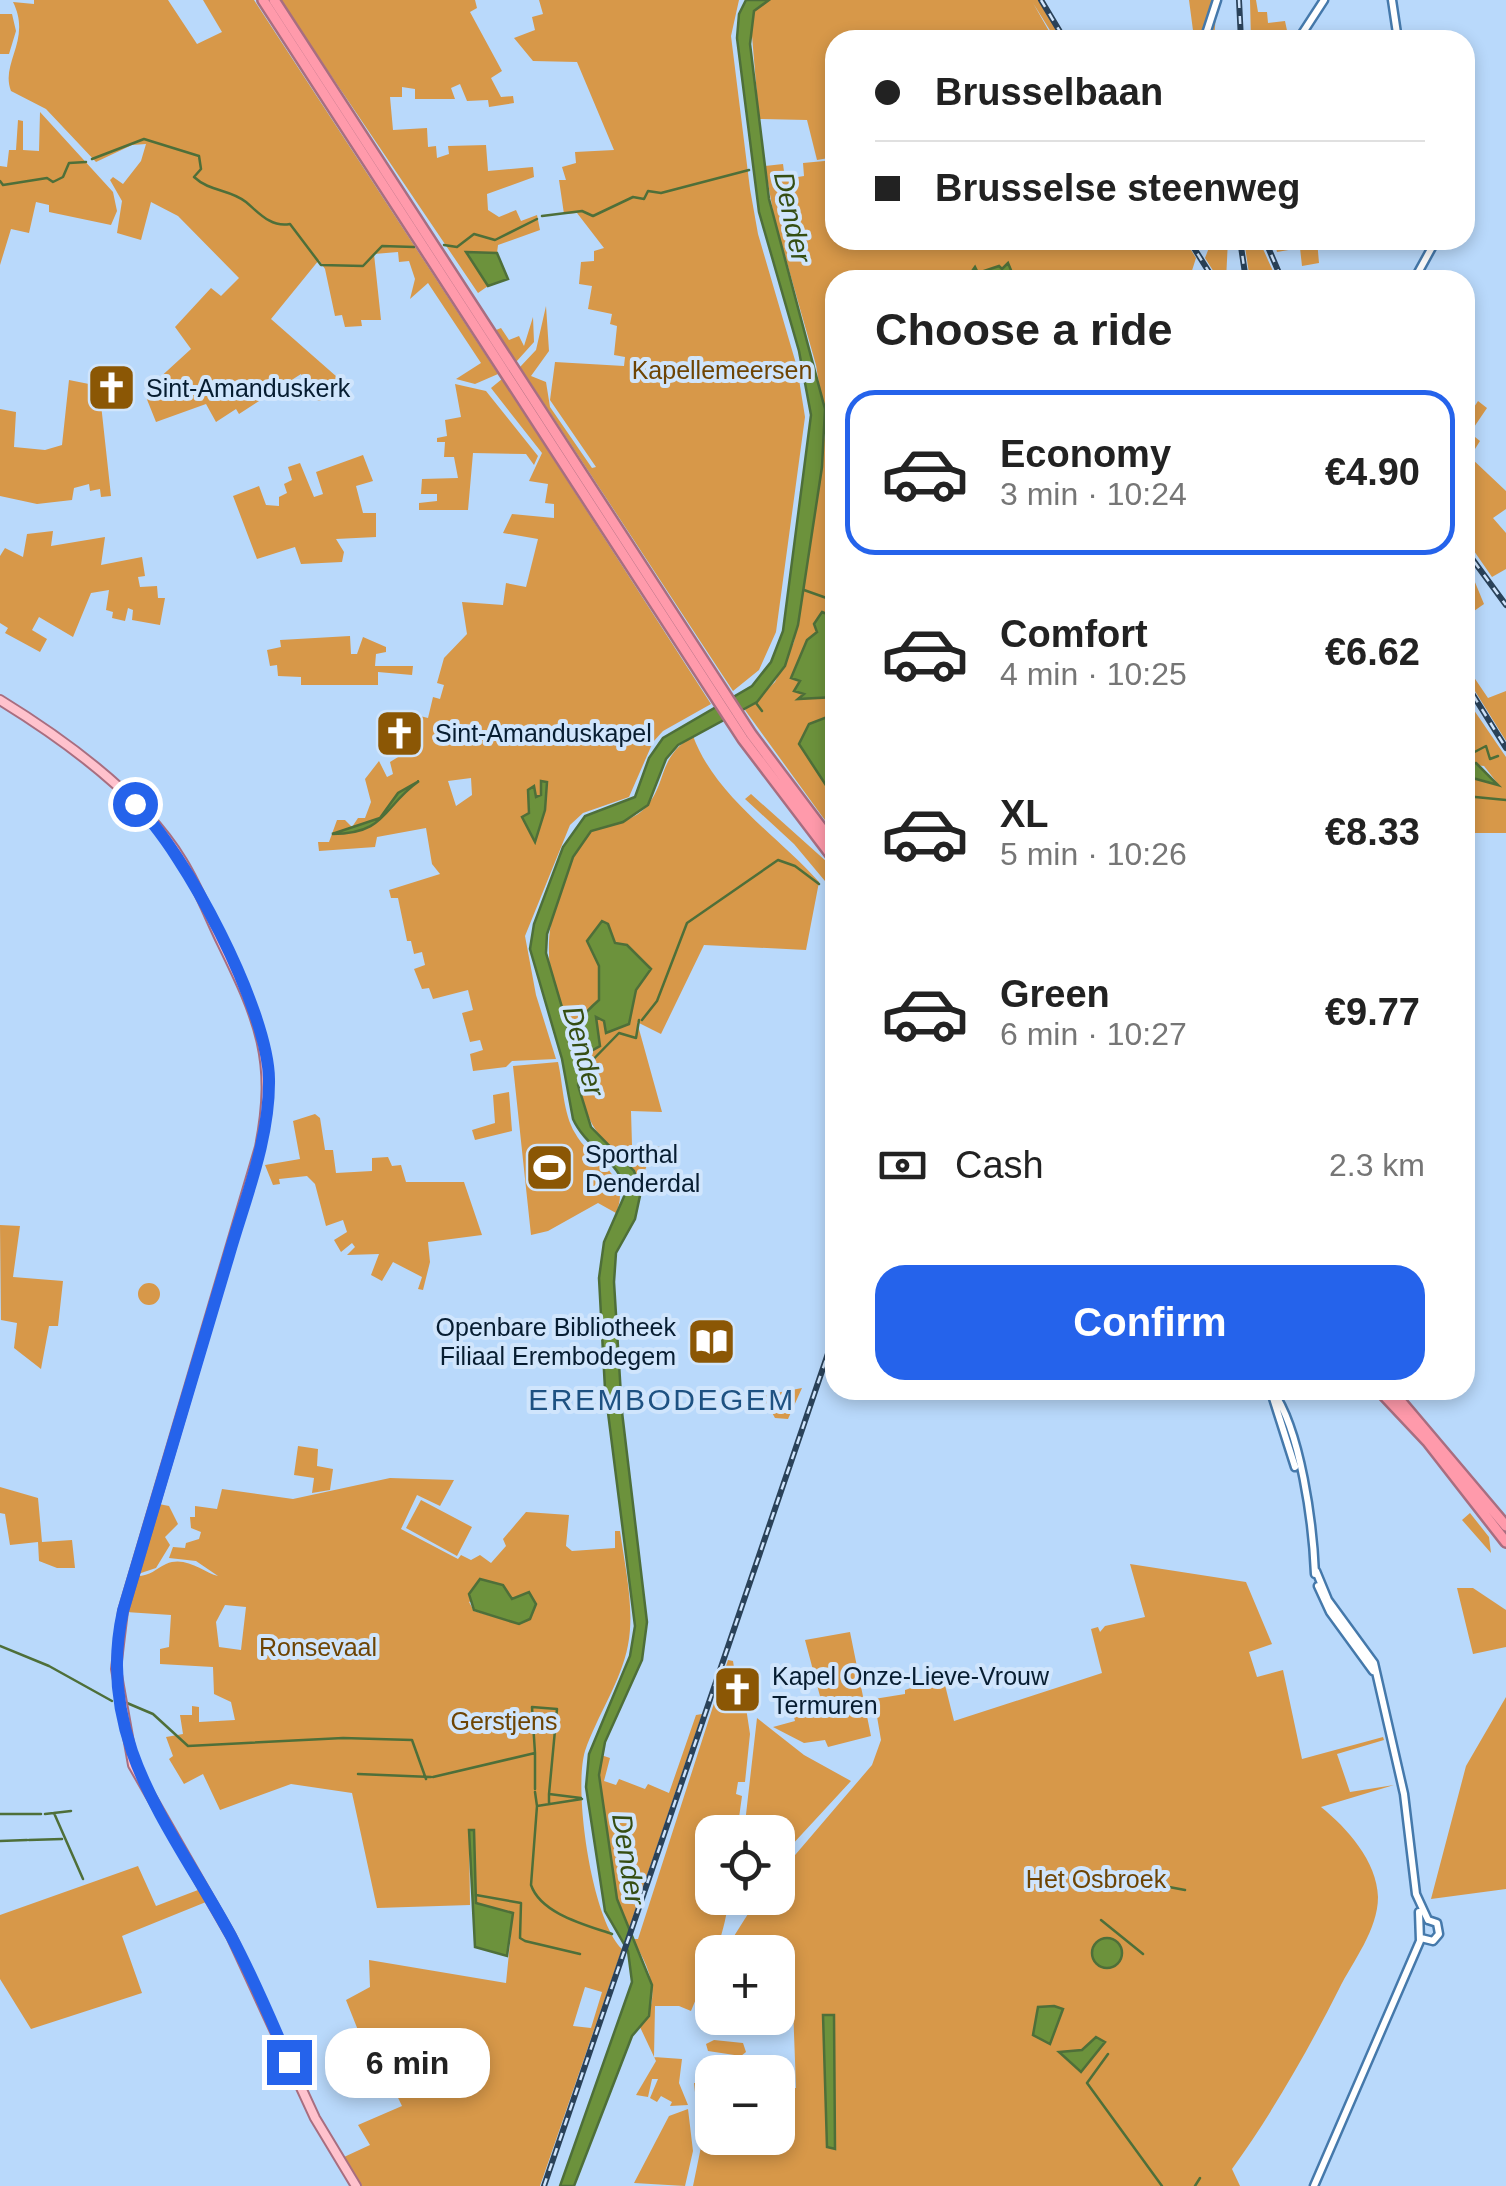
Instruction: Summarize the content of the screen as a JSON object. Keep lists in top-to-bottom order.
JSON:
{
  "districts": ["EREMBODEGEM"],
  "water": ["Dender"],
  "parks": [
    "Kapellemeersen",
    "Ronsevaal",
    "Gerstjens",
    "Het Osbroek"
  ],
  "places": {
    "church": ["Sint-Amanduskerk", "Sint-Amanduskapel", "Kapel Onze-Lieve-Vrouw Termuren"],
    "sports": ["Sporthal Denderdal"],
    "library": ["Openbare Bibliotheek Filiaal Erembodegem"]
  },
  "page": {
    "banner": ["Brusselbaan", "Brusselse steenweg"],
    "heading": "Choose a ride",
    "list": [
      {
        "name": "Economy",
        "note": "3 min · 10:24",
        "value": "€4.90"
      },
      {
        "name": "Comfort",
        "note": "4 min · 10:25",
        "value": "€6.62"
      },
      {
        "name": "XL",
        "note": "5 min · 10:26",
        "value": "€8.33"
      },
      {
        "name": "Green",
        "note": "6 min · 10:27",
        "value": "€9.77"
      }
    ],
    "pay": ["Cash", "2.3 km"],
    "buttons": "Confirm",
    "map_buttons": ["+", "−"],
    "bubble": "6 min"
  }
}
